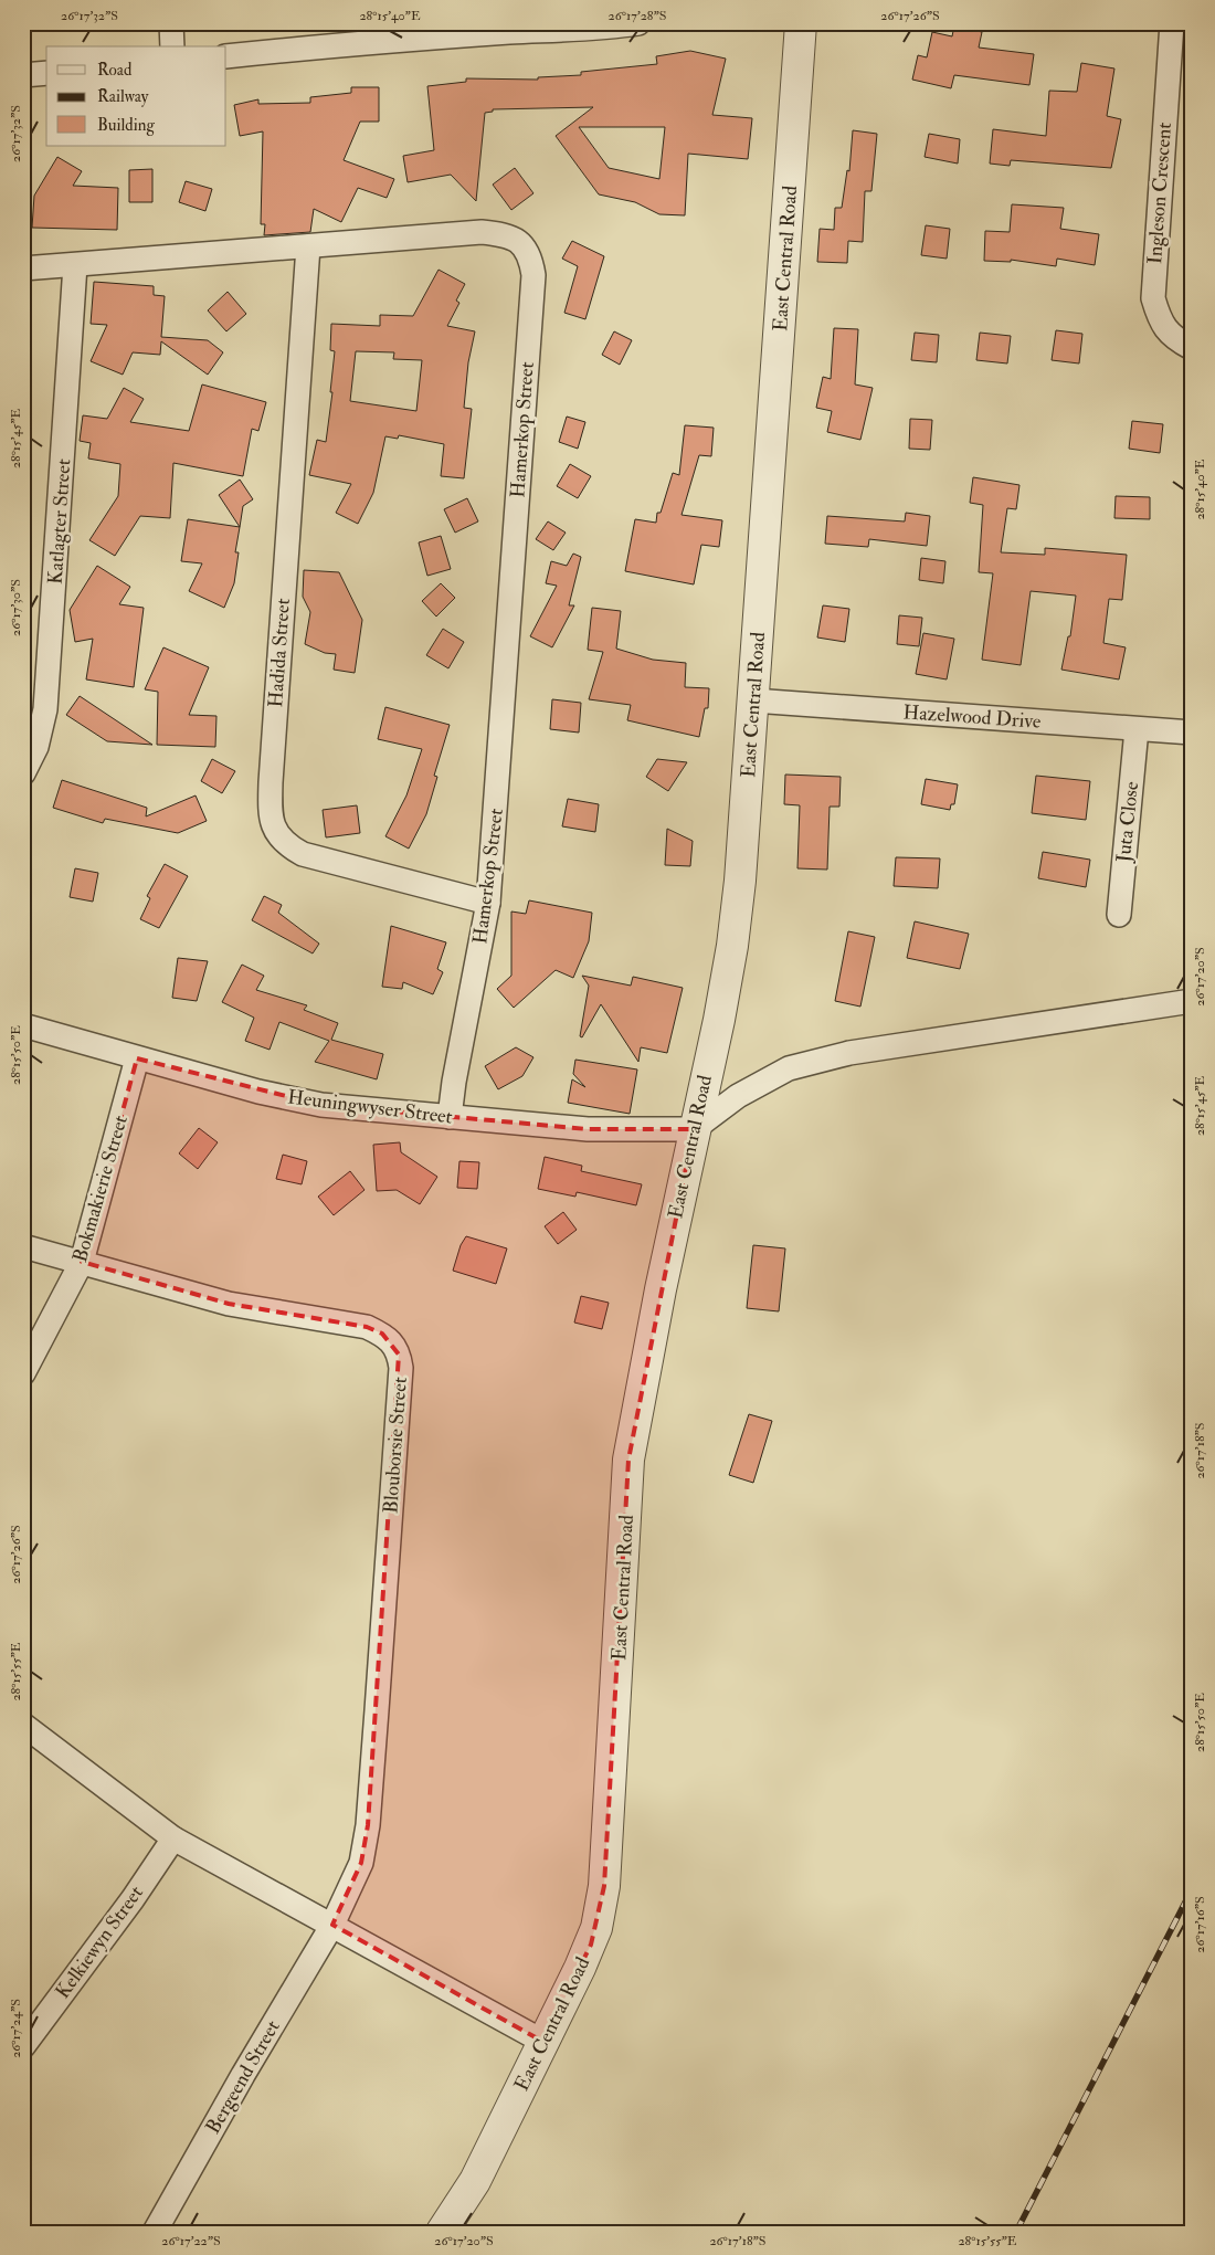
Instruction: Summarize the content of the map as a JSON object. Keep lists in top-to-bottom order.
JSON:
{
  "streets": {
    "street": [
      "Ingleson Crescent",
      "East Central Road",
      "Hamerkop Street",
      "Katlagter Street",
      "Hadida Street",
      "Hazelwood Drive",
      "Juta Close",
      "Heuningwyser Street",
      "Bokmakierie Street",
      "Blouborsie Street",
      "Kelkiewyn Street",
      "Bergeend Street"
    ]
  },
  "crossings": [
    ["East Central Road", "Hazelwood Drive"],
    ["East Central Road", "Heuningwyser Street"],
    ["Hamerkop Street", "Katlagter Street"],
    ["Hamerkop Street", "Hadida Street"],
    ["Hamerkop Street", "Heuningwyser Street"],
    ["Hazelwood Drive", "Juta Close"],
    ["Heuningwyser Street", "Bokmakierie Street"],
    ["Bokmakierie Street", "Blouborsie Street"],
    ["Blouborsie Street", "Bergeend Street"]
  ],
  "legend": ["Road", "Railway", "Building"],
  "coordinates": [
    "26°17'32\"S",
    "28°15'40\"E",
    "26°17'28\"S",
    "26°17'26\"S",
    "28°15'45\"E",
    "26°17'30\"S",
    "26°17'20\"S",
    "28°15'50\"E",
    "26°17'18\"S",
    "28°15'55\"E",
    "26°17'16\"S",
    "26°17'24\"S",
    "26°17'22\"S"
  ]
}
